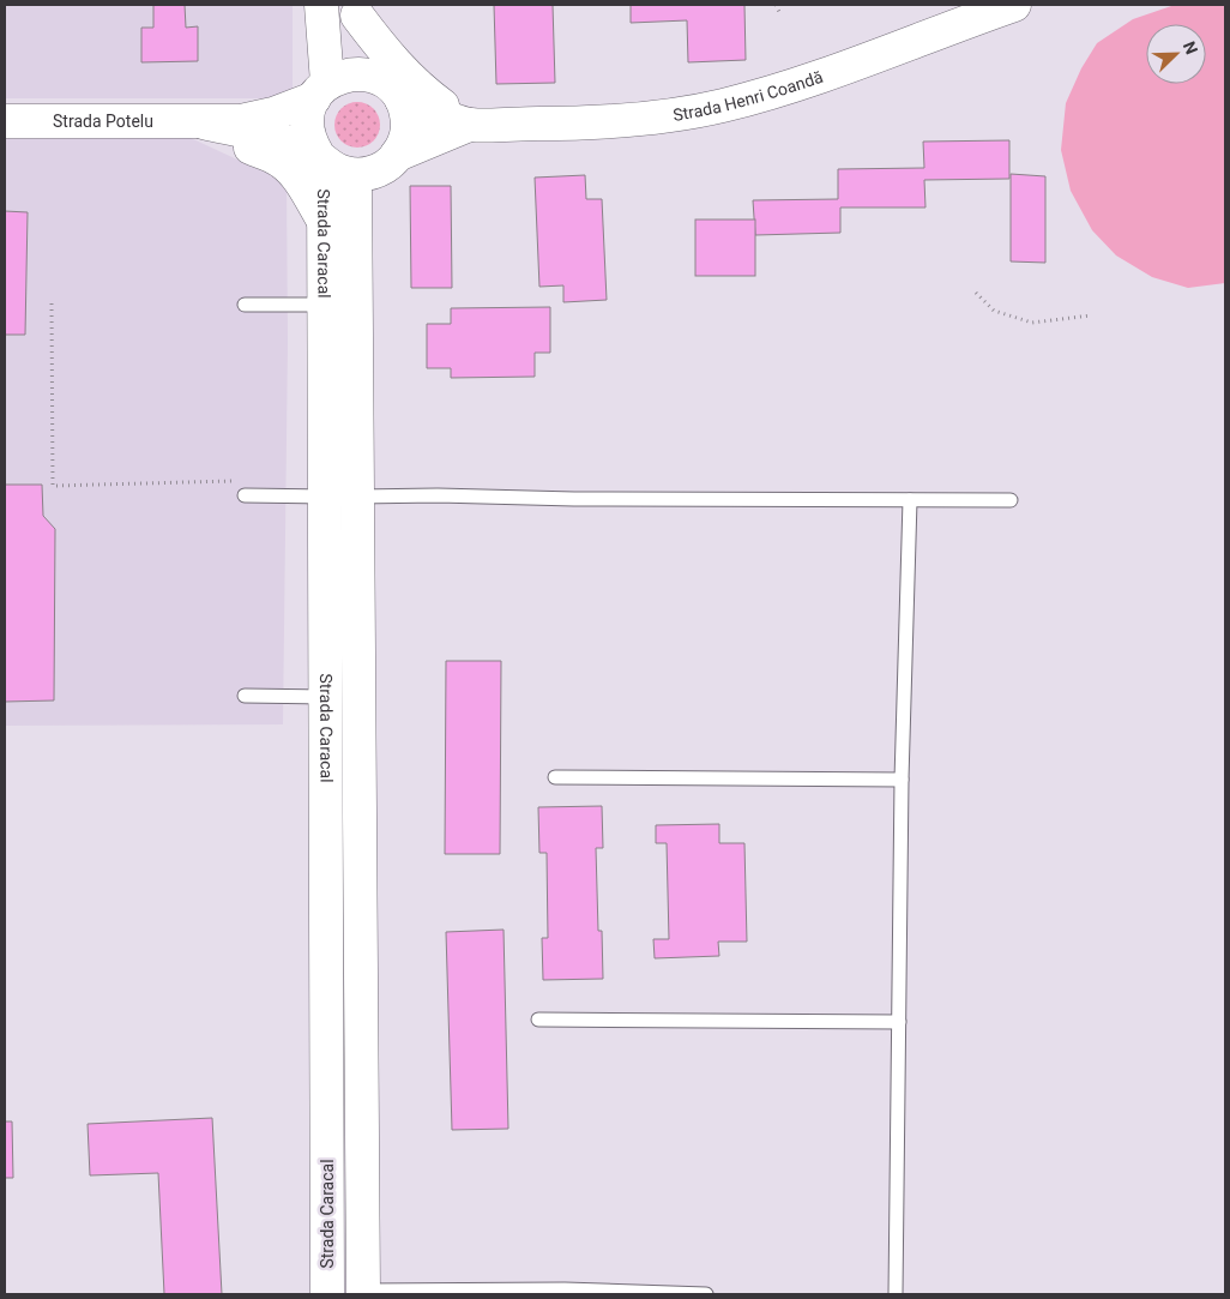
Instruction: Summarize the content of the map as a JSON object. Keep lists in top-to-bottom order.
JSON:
{
  "streets": {
    "main road": ["Strada Henri Coandă", "Strada Potelu", "Strada Caracal"]
  },
  "crossings": [
    ["Strada Henri Coandă", "Strada Potelu"],
    ["Strada Henri Coandă", "Strada Caracal"],
    ["Strada Potelu", "Strada Caracal"]
  ],
  "north": "top right"
}
